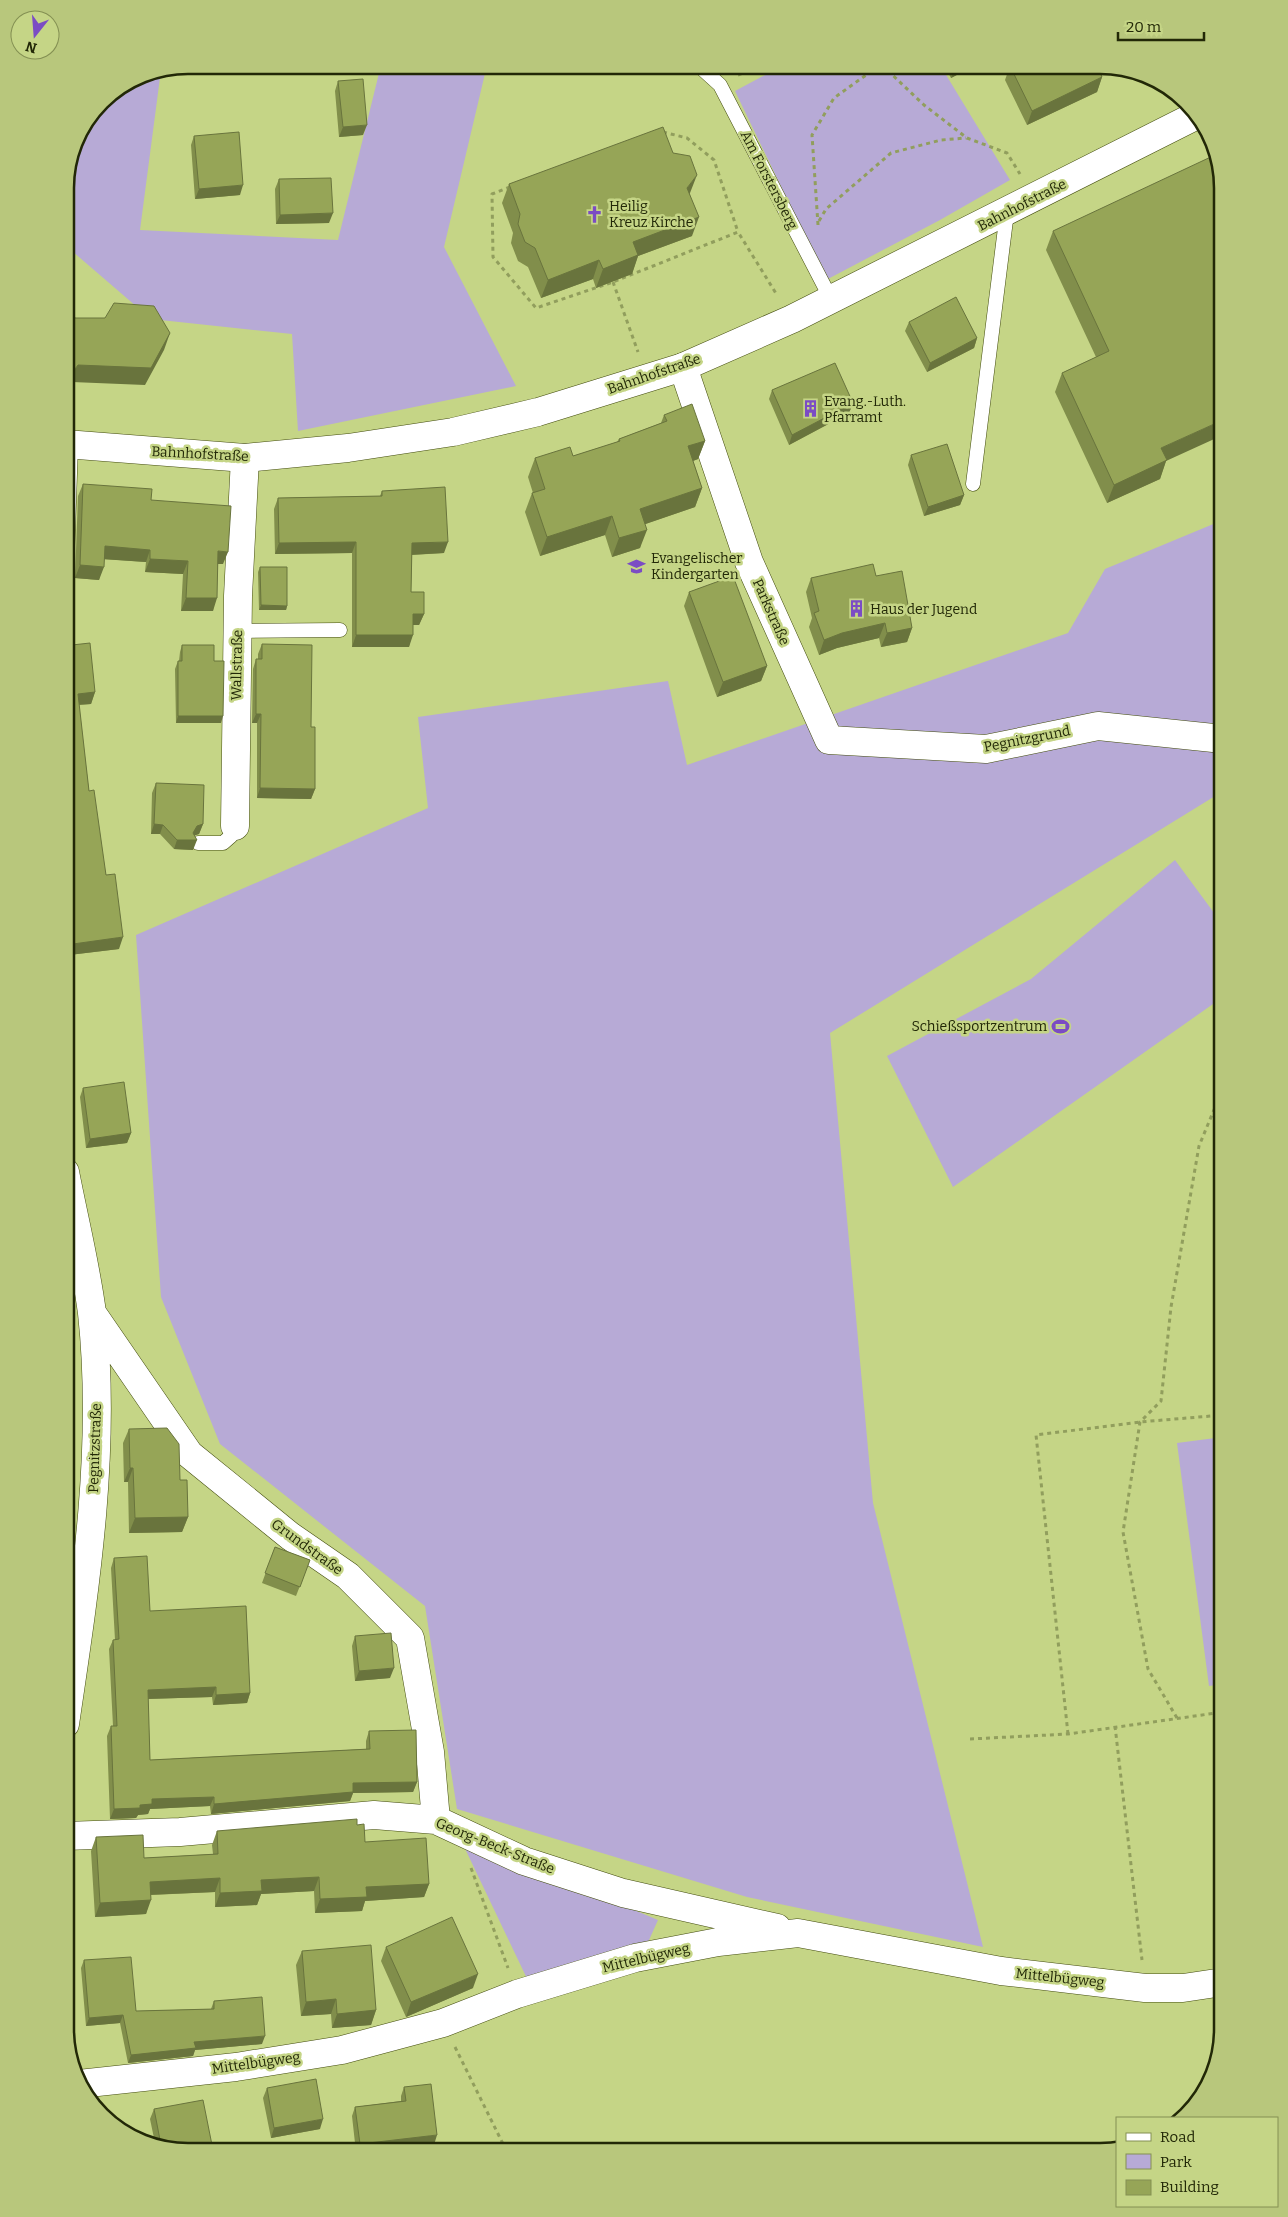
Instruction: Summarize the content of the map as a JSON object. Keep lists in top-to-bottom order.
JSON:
{
  "streets": {
    "street": [
      "Bahnhofstraße",
      "Parkstraße",
      "Wallstraße",
      "Pegnitzgrund",
      "Pegnitzstraße",
      "Grundstraße",
      "Georg-Beck-Straße",
      "Mittelbügweg"
    ],
    "lane": ["Am Forstersberg"]
  },
  "crossings": [
    ["Am Forstersberg", "Bahnhofstraße"],
    ["Bahnhofstraße", "Parkstraße"],
    ["Bahnhofstraße", "Wallstraße"],
    ["Parkstraße", "Pegnitzgrund"],
    ["Pegnitzstraße", "Grundstraße"],
    ["Grundstraße", "Georg-Beck-Straße"],
    ["Georg-Beck-Straße", "Mittelbügweg"]
  ],
  "places": {
    "church": ["Heilig Kreuz Kirche"],
    "building": ["Evang.-Luth. Pfarramt", "Haus der Jugend"],
    "school or university": ["Evangelischer Kindergarten"],
    "sports": ["Schießsportzentrum"]
  },
  "legend": ["Road", "Park", "Building"],
  "scale_bar": "20 m",
  "north": "bottom"
}
